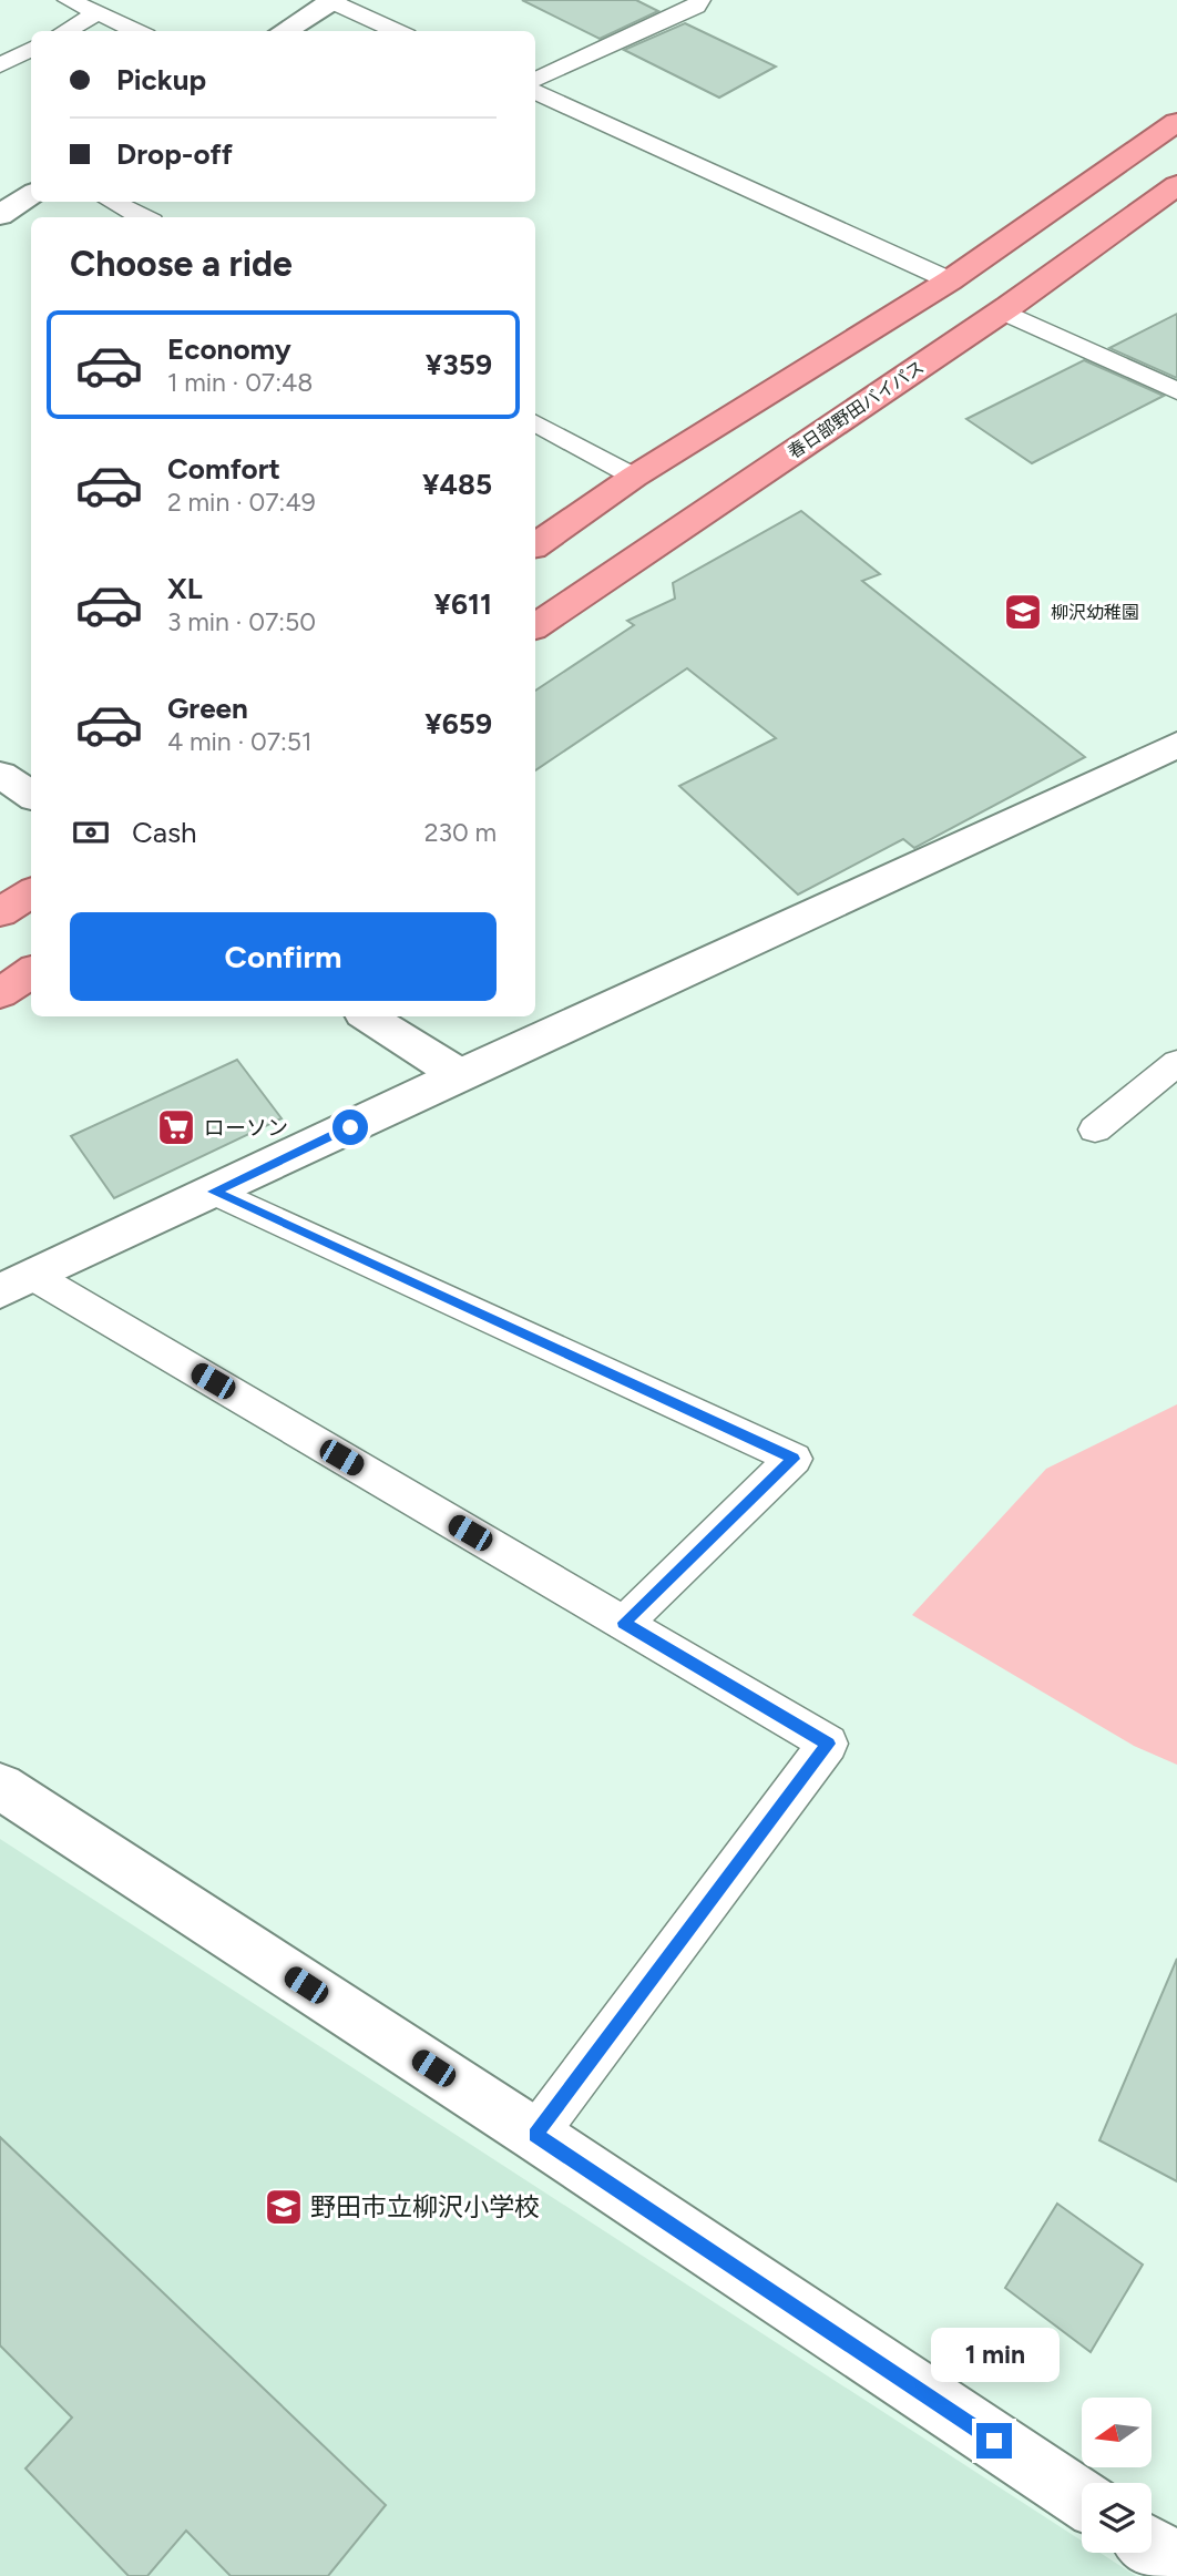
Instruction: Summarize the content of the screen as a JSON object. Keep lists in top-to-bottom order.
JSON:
{
  "streets": {
    "highway": ["春日部野田バイパス"]
  },
  "places": {
    "school or university": ["柳沢幼稚園", "野田市立柳沢小学校"],
    "supermarket": ["ローソン"]
  },
  "north": "left",
  "page": {
    "banner": ["Pickup", "Drop-off"],
    "heading": "Choose a ride",
    "list": [
      {
        "name": "Economy",
        "note": "1 min · 07:48",
        "value": "¥359"
      },
      {
        "name": "Comfort",
        "note": "2 min · 07:49",
        "value": "¥485"
      },
      {
        "name": "XL",
        "note": "3 min · 07:50",
        "value": "¥611"
      },
      {
        "name": "Green",
        "note": "4 min · 07:51",
        "value": "¥659"
      }
    ],
    "pay": ["Cash", "230 m"],
    "buttons": "Confirm",
    "bubble": "1 min"
  }
}
